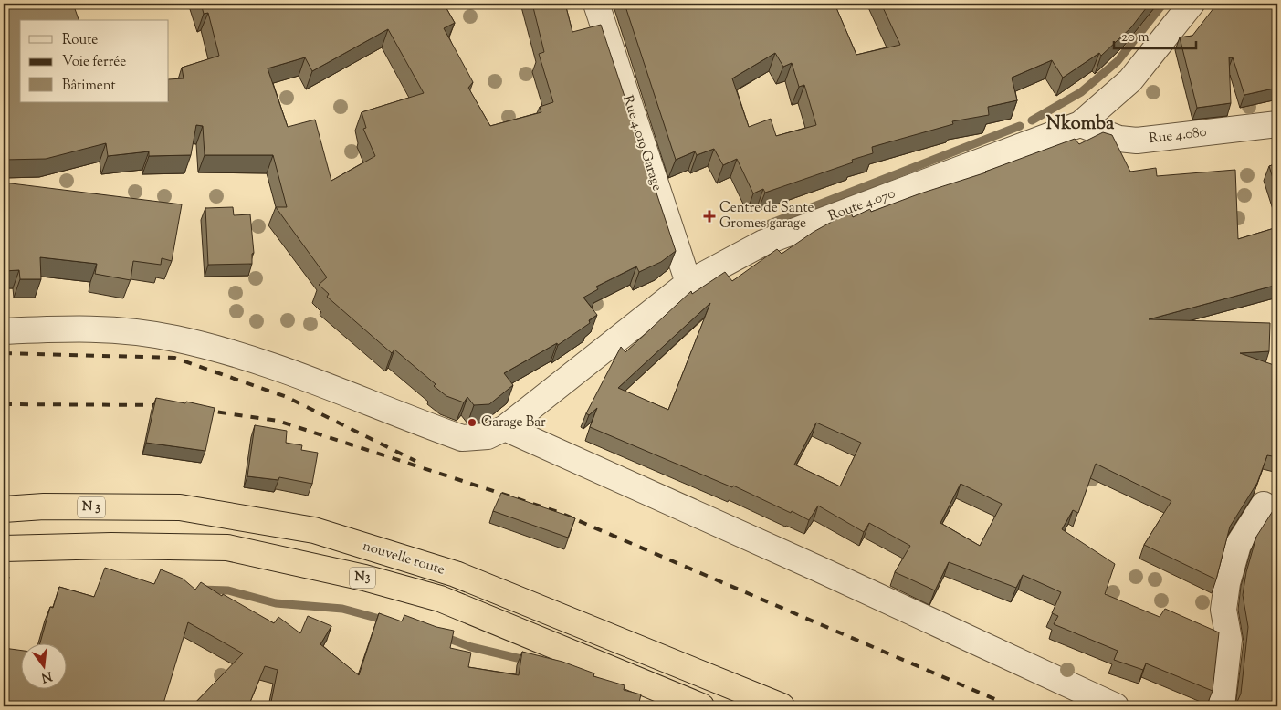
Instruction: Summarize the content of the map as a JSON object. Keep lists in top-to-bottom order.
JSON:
{
  "streets": {
    "highway": ["N 3", "nouvelle route", "N3"],
    "street": ["Rue 4.080", "Rue 4.019 Garage", "Route 4.070"]
  },
  "crossings": [
    ["Rue 4.080", "Route 4.070"],
    ["Rue 4.019 Garage", "Route 4.070"]
  ],
  "districts": ["Nkomba"],
  "places": {
    "health": ["Centre de Sante Gromes garage"],
    "other": ["Garage Bar"]
  },
  "legend": ["Route", "Voie ferrée", "Bâtiment"],
  "scale_bar": "20 m",
  "north": "bottom"
}
